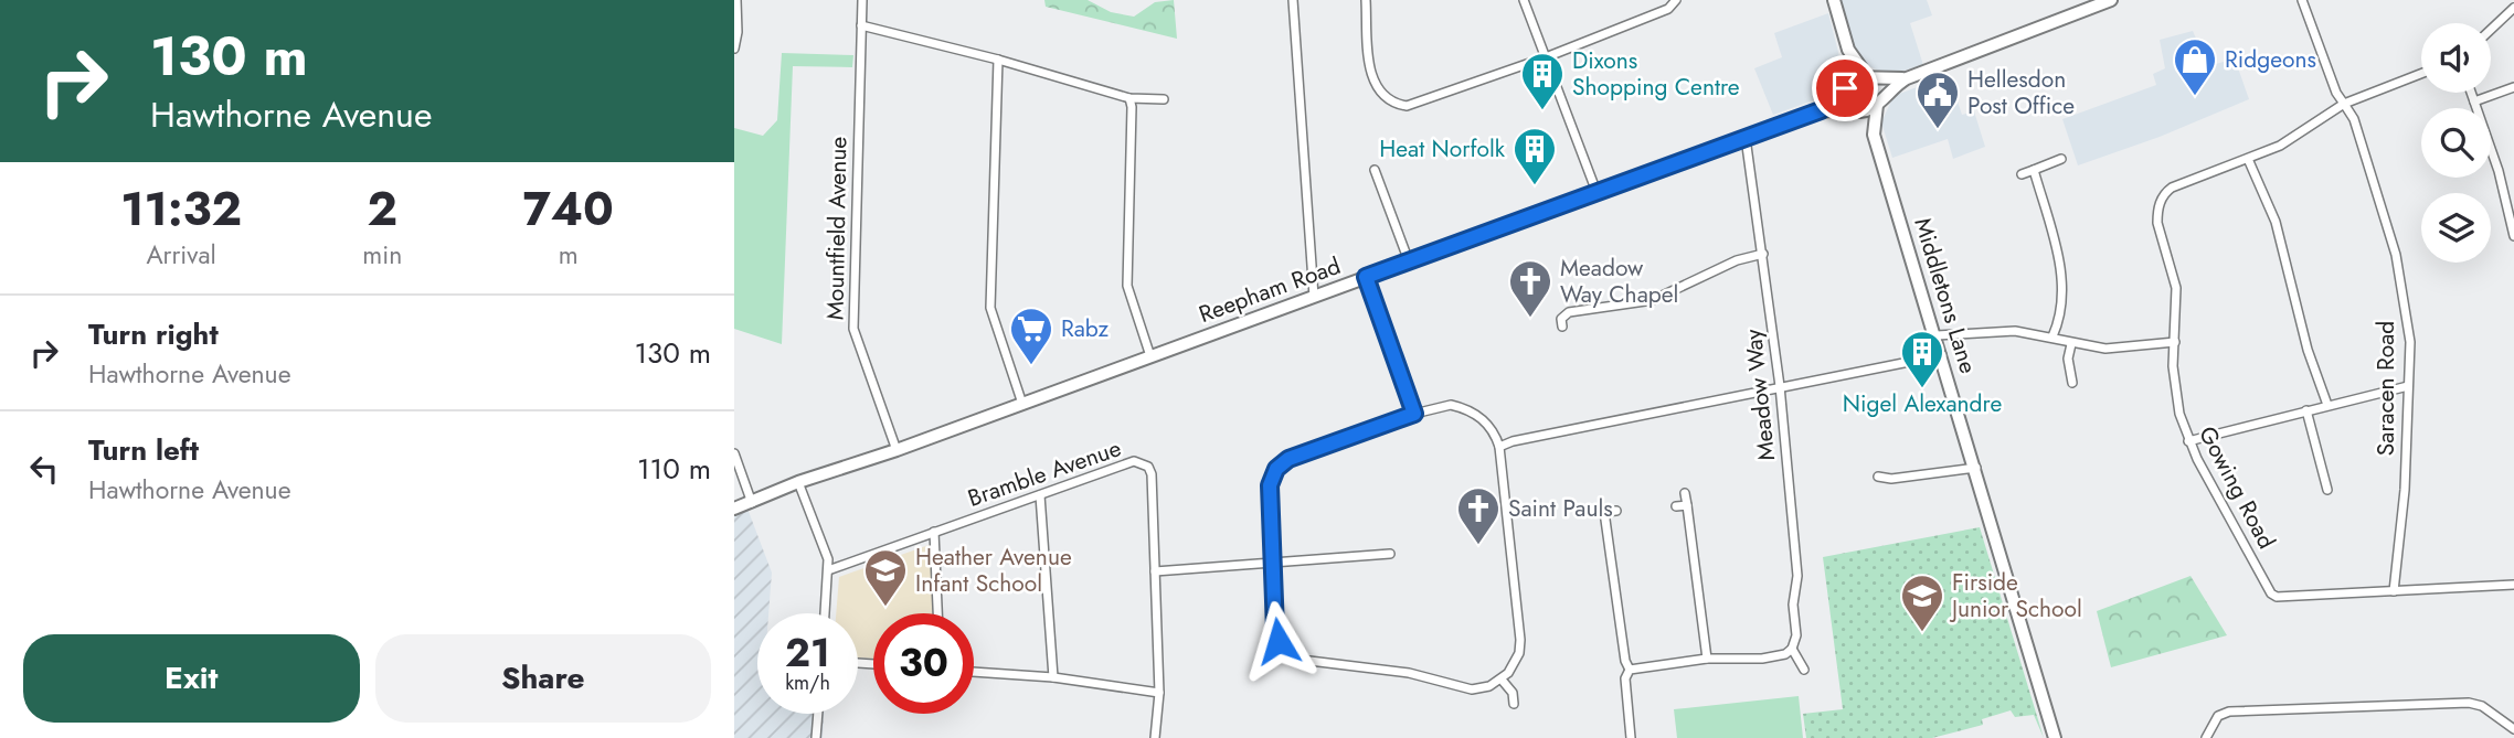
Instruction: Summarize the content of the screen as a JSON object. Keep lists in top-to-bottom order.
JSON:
{
  "streets": {
    "street": [
      "Mountfield Avenue",
      "Reepham Road",
      "Middletons Lane",
      "Saracen Road",
      "Meadow Way",
      "Bramble Avenue",
      "Gowing Road"
    ]
  },
  "crossings": [
    ["Mountfield Avenue", "Reepham Road"],
    ["Reepham Road", "Middletons Lane"],
    ["Reepham Road", "Meadow Way"],
    ["Saracen Road", "Gowing Road"]
  ],
  "places": {
    "shop": ["Ridgeons"],
    "building": ["Dixons Shopping Centre", "Heat Norfolk", "Nigel Alexandre"],
    "public building": ["Hellesdon Post Office"],
    "church": ["Meadow Way Chapel", "Saint Pauls"],
    "supermarket": ["Rabz"],
    "school or university": ["Heather Avenue Infant School", "Firside Junior School"]
  },
  "page": {
    "turn": ["130 m", "Hawthorne Avenue"],
    "eta": [
      "11:32",
      "Arrival",
      "2",
      "min",
      "740",
      "m"
    ],
    "list": [
      {
        "name": "Turn right",
        "note": "Hawthorne Avenue",
        "value": "130 m"
      },
      {
        "name": "Turn left",
        "note": "Hawthorne Avenue",
        "value": "110 m"
      }
    ],
    "speed": "21 km/h",
    "limit": "30",
    "buttons": ["Exit", "Share"]
  }
}
